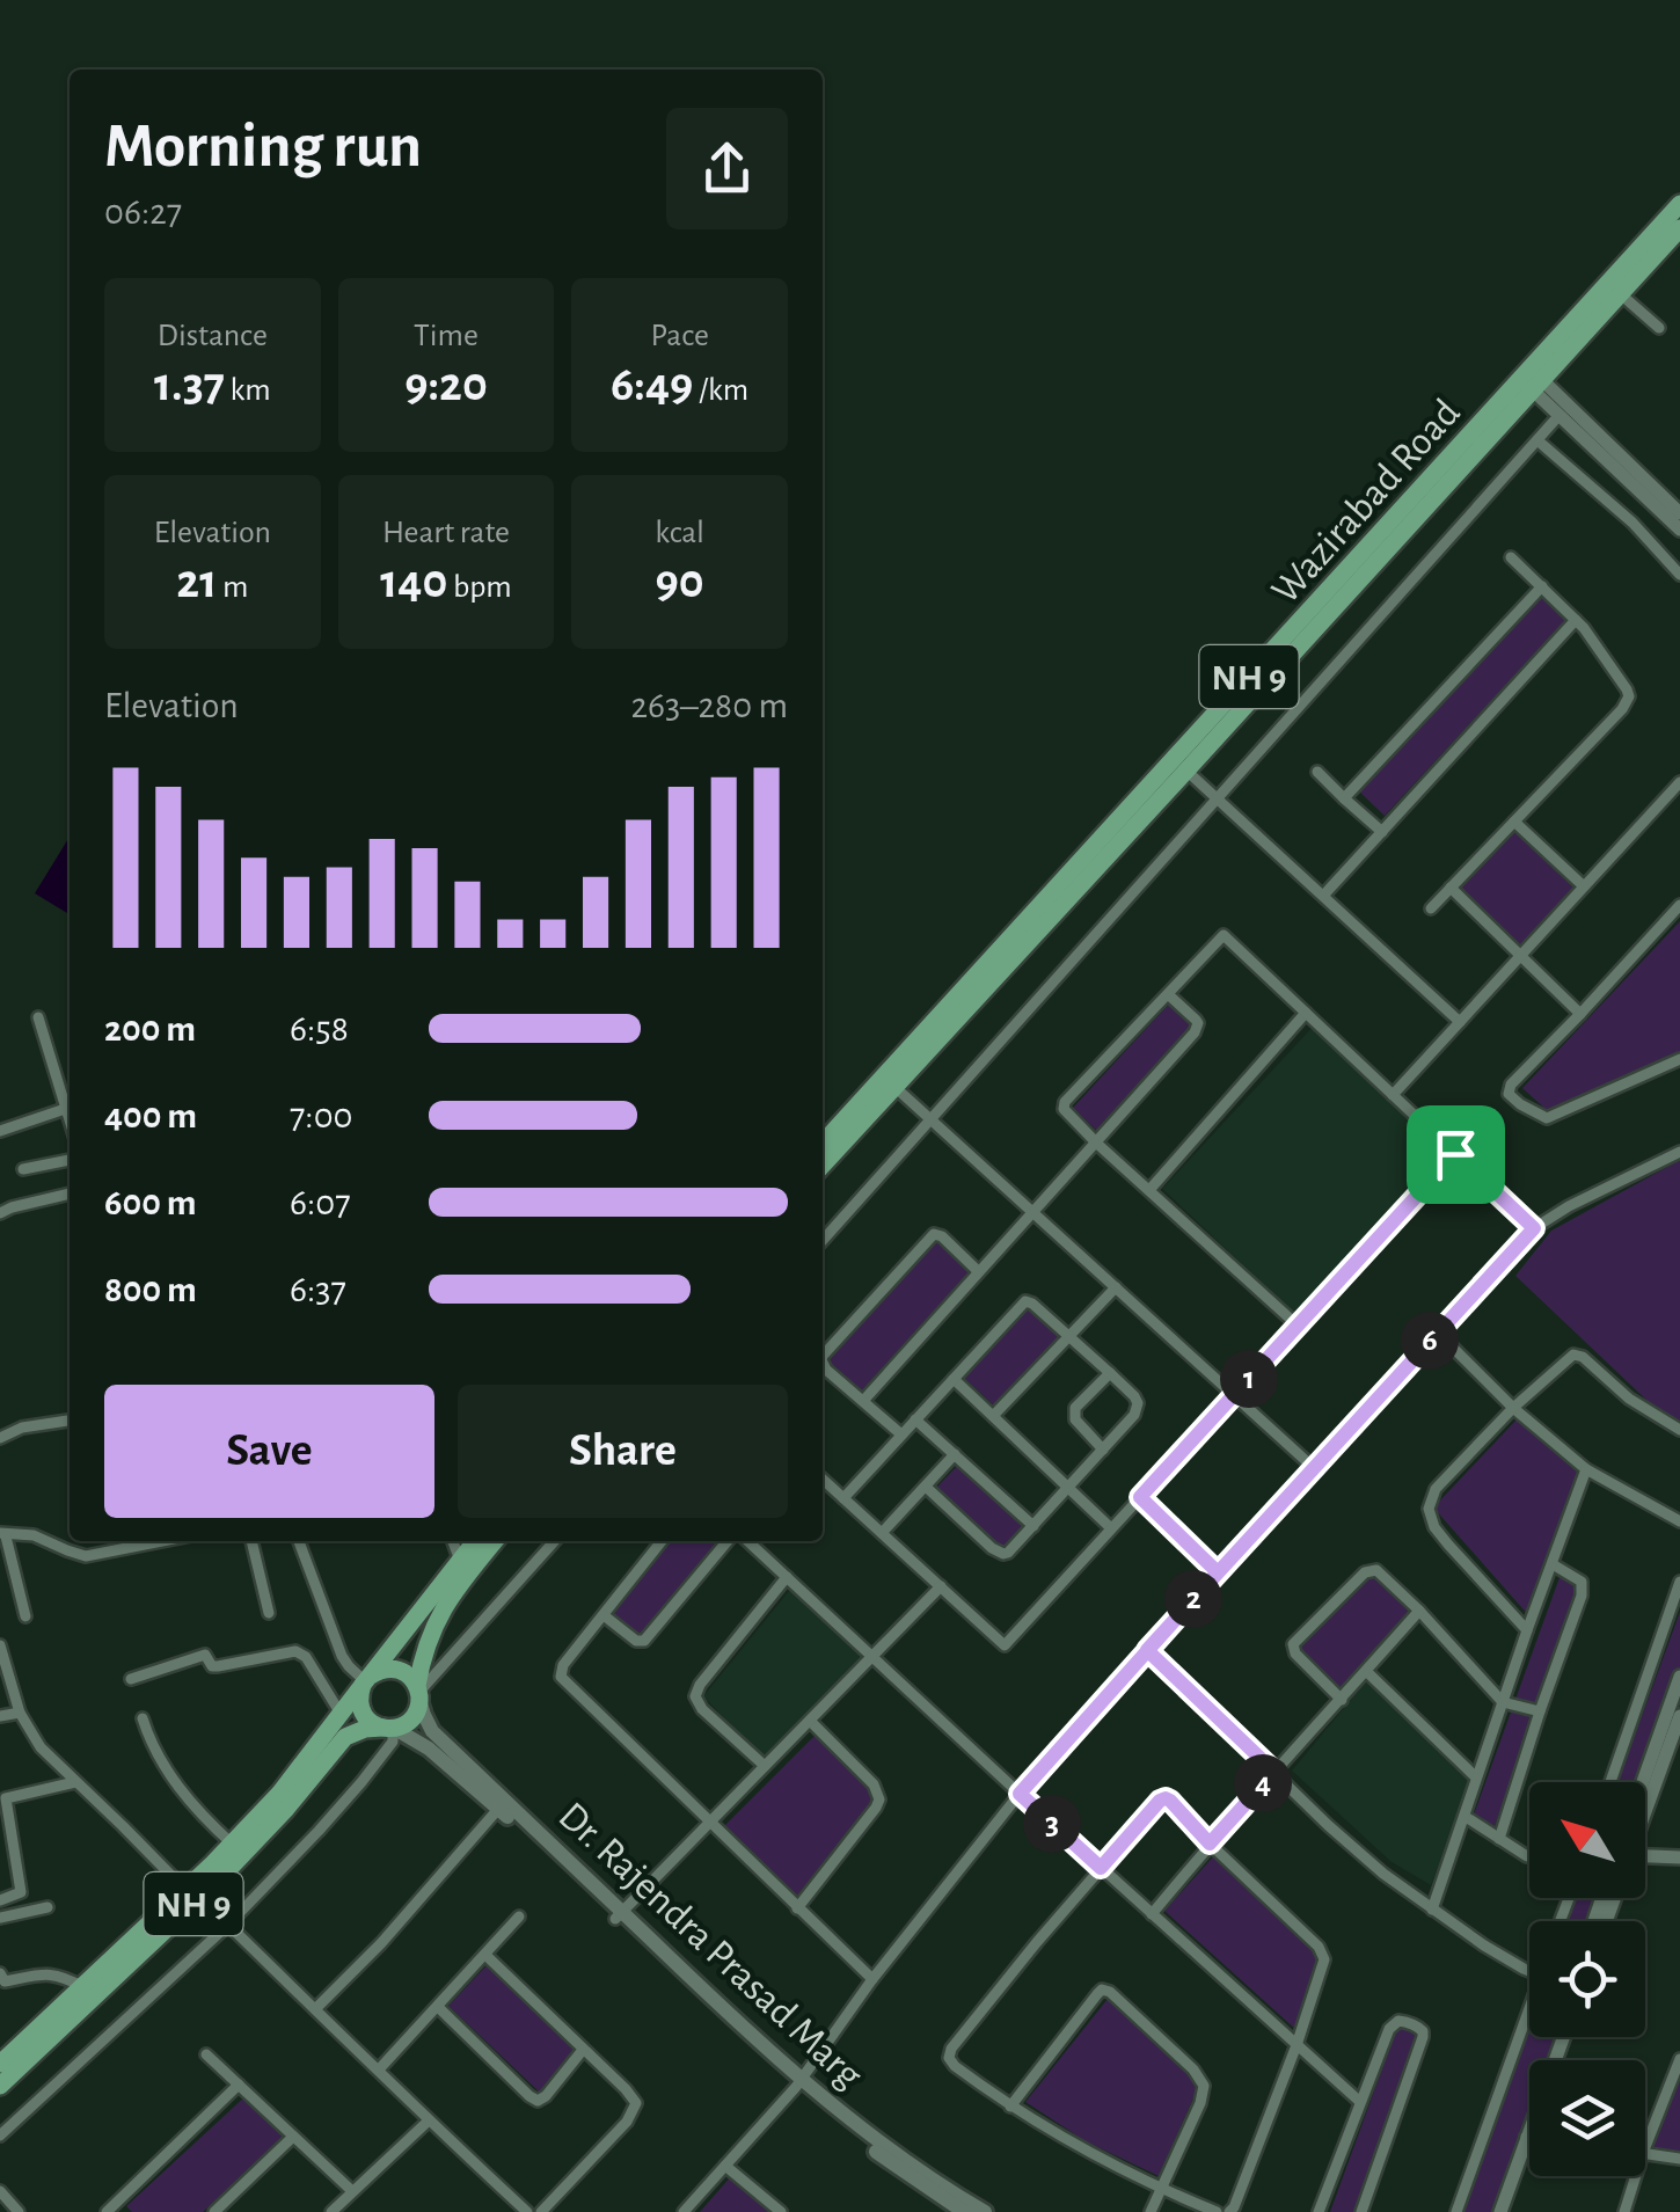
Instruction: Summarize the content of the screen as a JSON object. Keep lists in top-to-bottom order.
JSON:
{
  "streets": {
    "highway": ["Wazirabad Road", "NH 9"],
    "main road": ["Dr. Rajendra Prasad Marg"]
  },
  "crossings": [
    ["NH 9", "Dr. Rajendra Prasad Marg"]
  ],
  "north": "top left",
  "page": {
    "heading": ["Morning run", "06:27"],
    "stats": [
      ["Distance", "1.37 km"],
      ["Time", "9:20"],
      ["Pace", "6:49 /km"],
      ["Elevation", "21 m"],
      ["Heart rate", "140 bpm"],
      ["kcal", "90"]
    ],
    "chart": ["Elevation", "263–280 m"],
    "list": [
      {
        "name": "200 m",
        "note": "6:58"
      },
      {
        "name": "400 m",
        "note": "7:00"
      },
      {
        "name": "600 m",
        "note": "6:07"
      },
      {
        "name": "800 m",
        "note": "6:37"
      }
    ],
    "pins": [
      "6",
      "1",
      "2",
      "4",
      "3"
    ],
    "buttons": ["Save", "Share"]
  }
}
